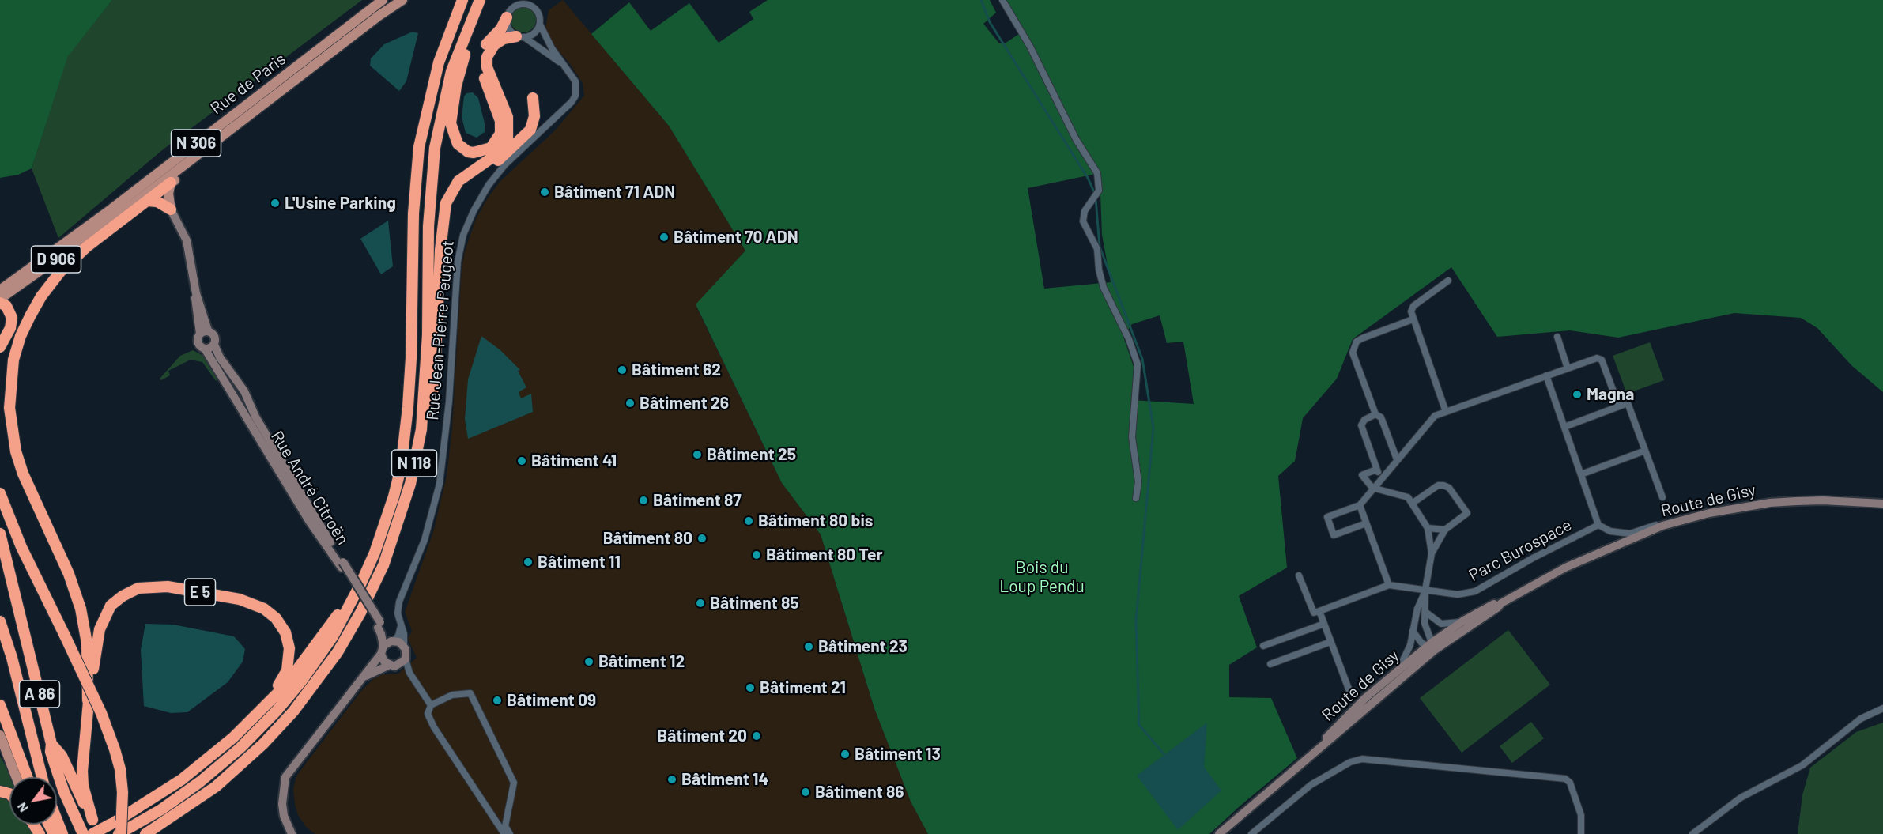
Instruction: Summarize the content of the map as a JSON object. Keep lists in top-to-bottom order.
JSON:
{
  "streets": {
    "highway": ["N 118", "E 5", "A 86"],
    "main road": ["Rue de Paris", "N 306", "D 906"],
    "street": [
      "Rue Jean-Pierre Peugeot",
      "Rue André Citroën",
      "Route de Gisy",
      "Parc Burospace"
    ]
  },
  "crossings": [
    ["Rue de Paris", "N 306"],
    ["Rue de Paris", "D 906"],
    ["Rue Jean-Pierre Peugeot", "Rue André Citroën"]
  ],
  "parks": ["Bois du Loup Pendu"],
  "places": [
    "Bâtiment 71 ADN",
    "L'Usine Parking",
    "Bâtiment 70 ADN",
    "Bâtiment 62",
    "Magna",
    "Bâtiment 26",
    "Bâtiment 25",
    "Bâtiment 41",
    "Bâtiment 87",
    "Bâtiment 80 bis",
    "Bâtiment 80",
    "Bâtiment 80 Ter",
    "Bâtiment 11",
    "Bâtiment 85",
    "Bâtiment 23",
    "Bâtiment 12",
    "Bâtiment 21",
    "Bâtiment 09",
    "Bâtiment 20",
    "Bâtiment 13",
    "Bâtiment 14",
    "Bâtiment 86"
  ],
  "north": "bottom left"
}
